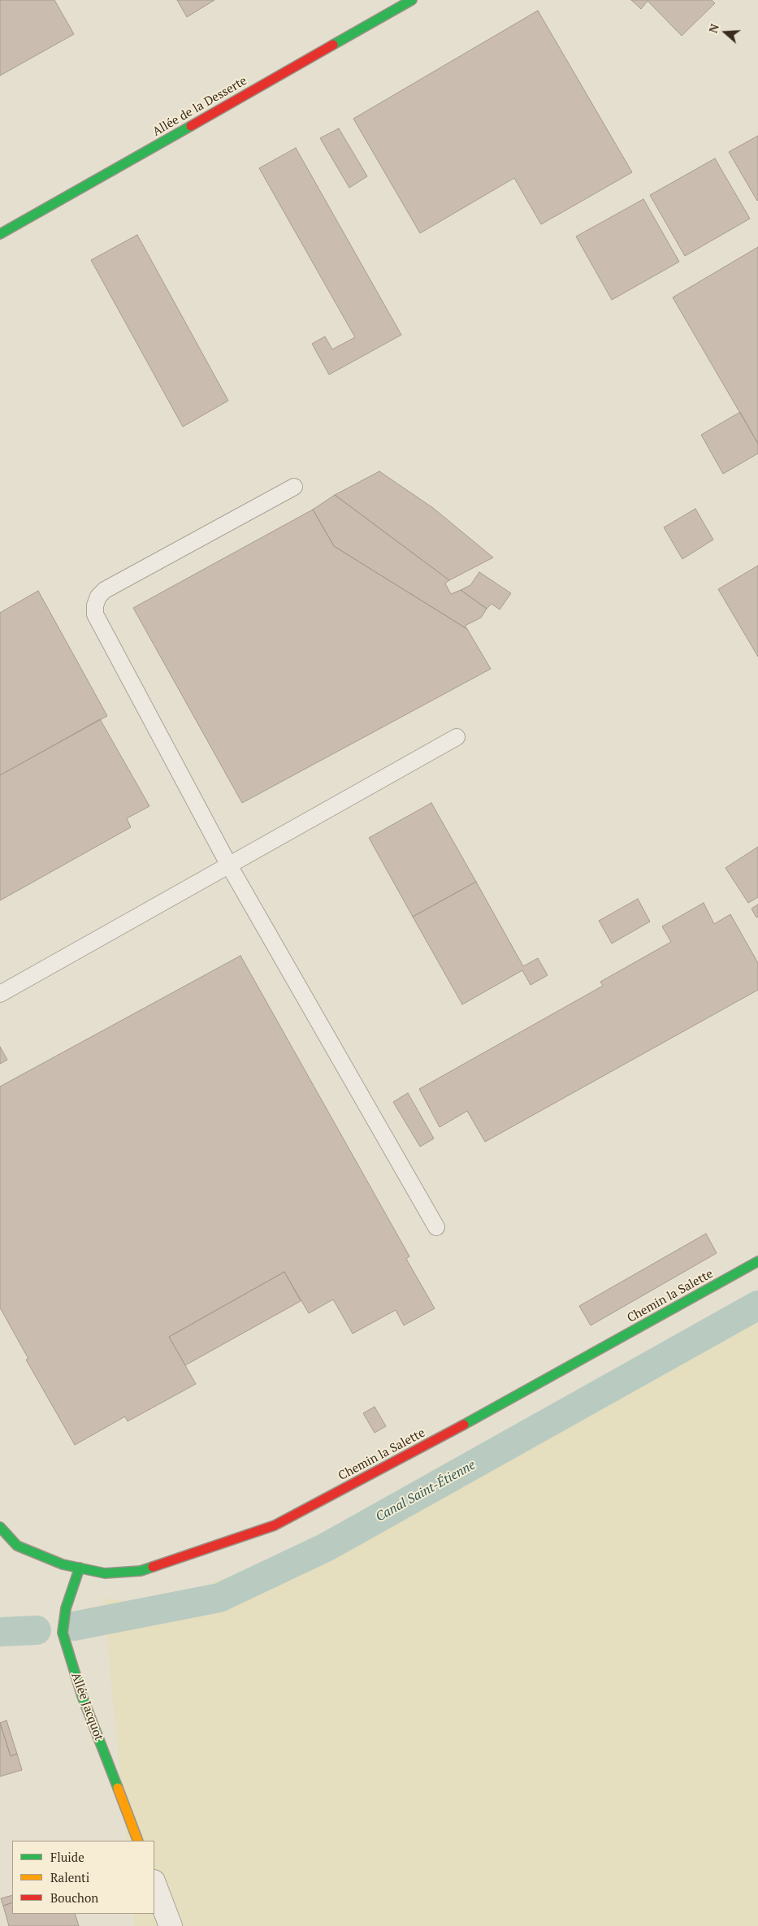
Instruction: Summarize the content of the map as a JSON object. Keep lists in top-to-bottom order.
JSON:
{
  "streets": {
    "street": ["Allée de la Desserte", "Chemin la Salette", "Allée Jacquot"]
  },
  "crossings": [
    ["Chemin la Salette", "Allée Jacquot"]
  ],
  "water": ["Canal Saint-Étienne"],
  "legend": ["Fluide", "Ralenti", "Bouchon"],
  "north": "left"
}
